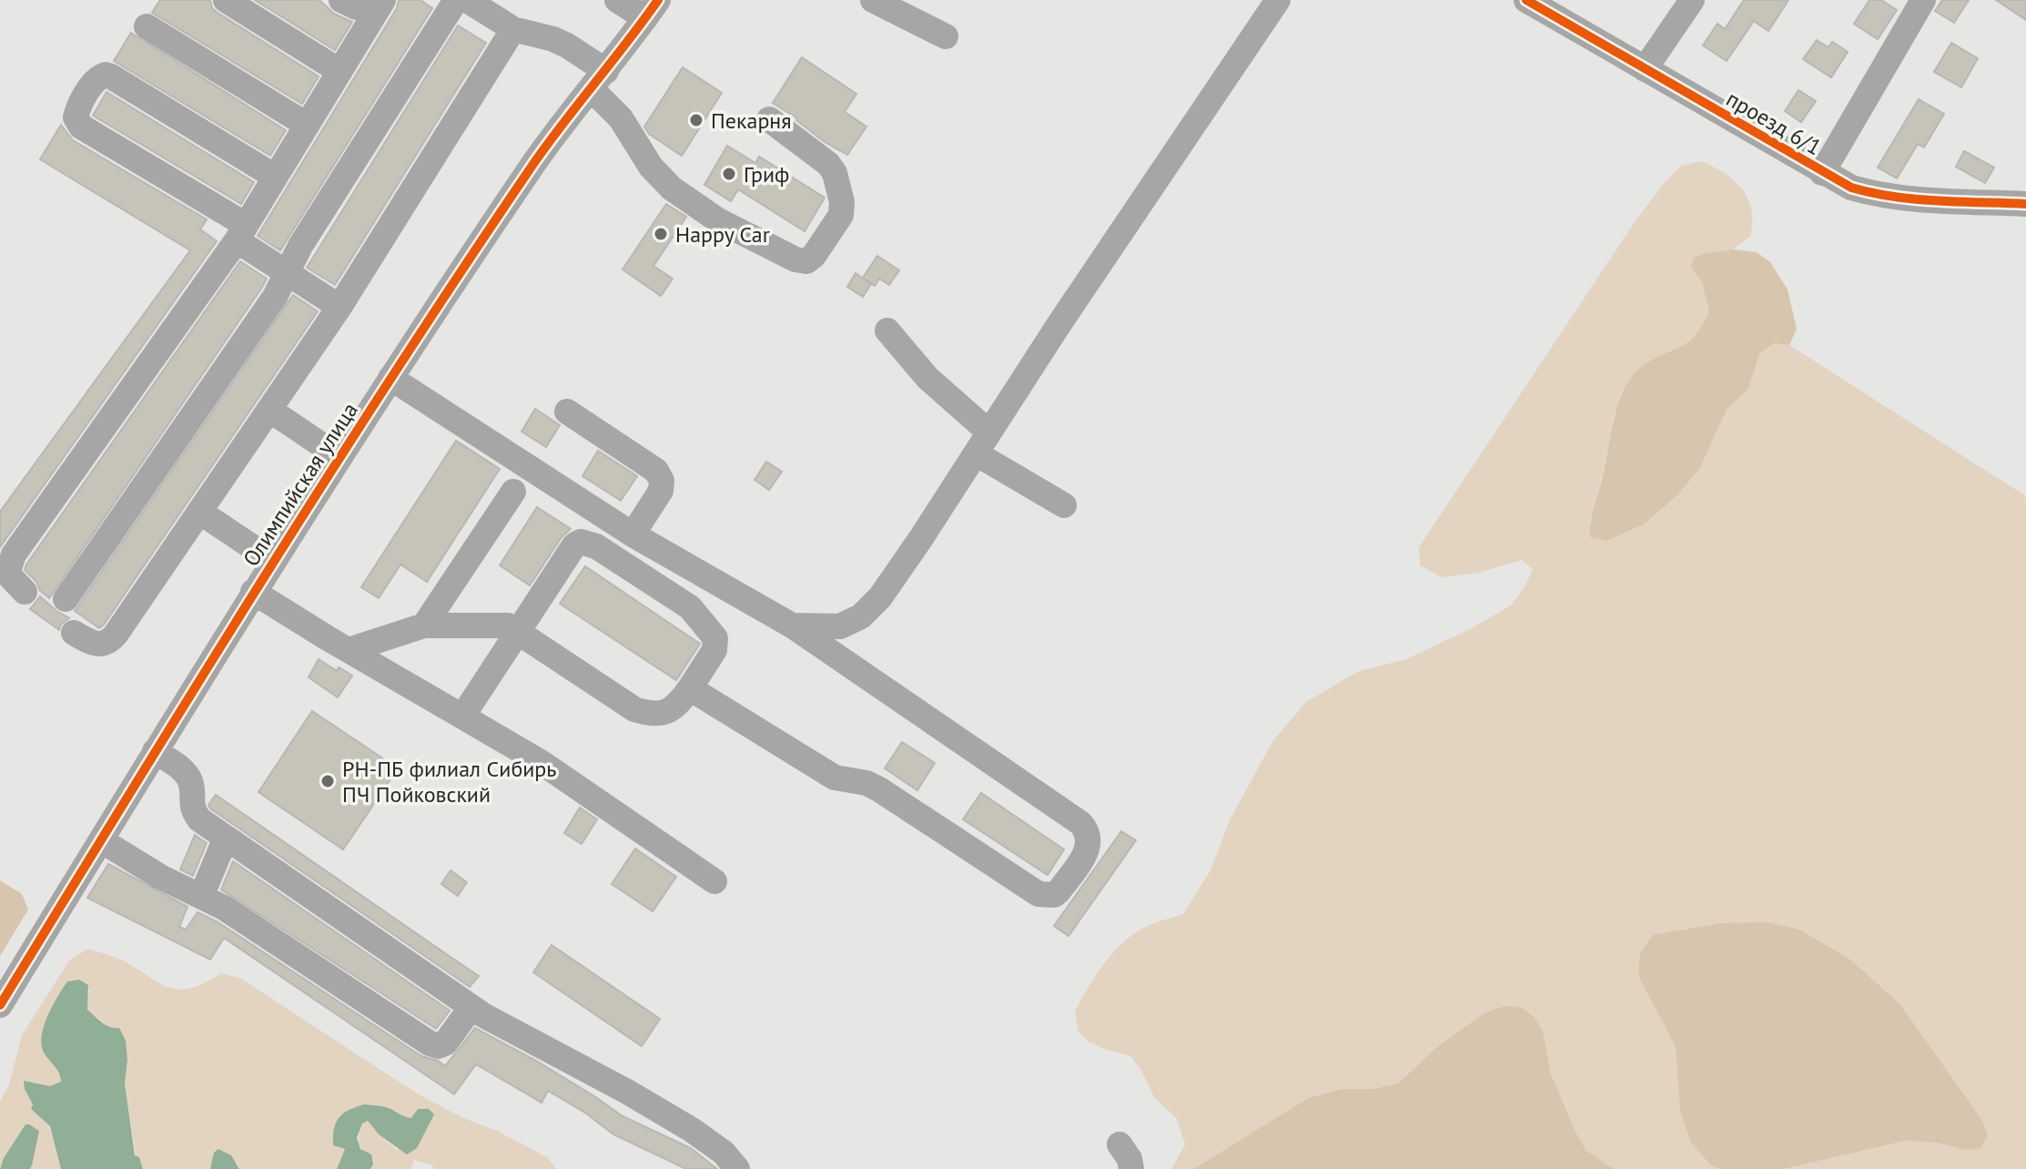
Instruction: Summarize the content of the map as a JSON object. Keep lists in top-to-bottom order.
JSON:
{
  "streets": {
    "street": ["проезд 6/1", "Олимпийская улица"]
  },
  "places": [
    "Пекарня",
    "Гриф",
    "Happy Car",
    "РН-ПБ филиал Сибирь ПЧ Пойковский"
  ]
}
